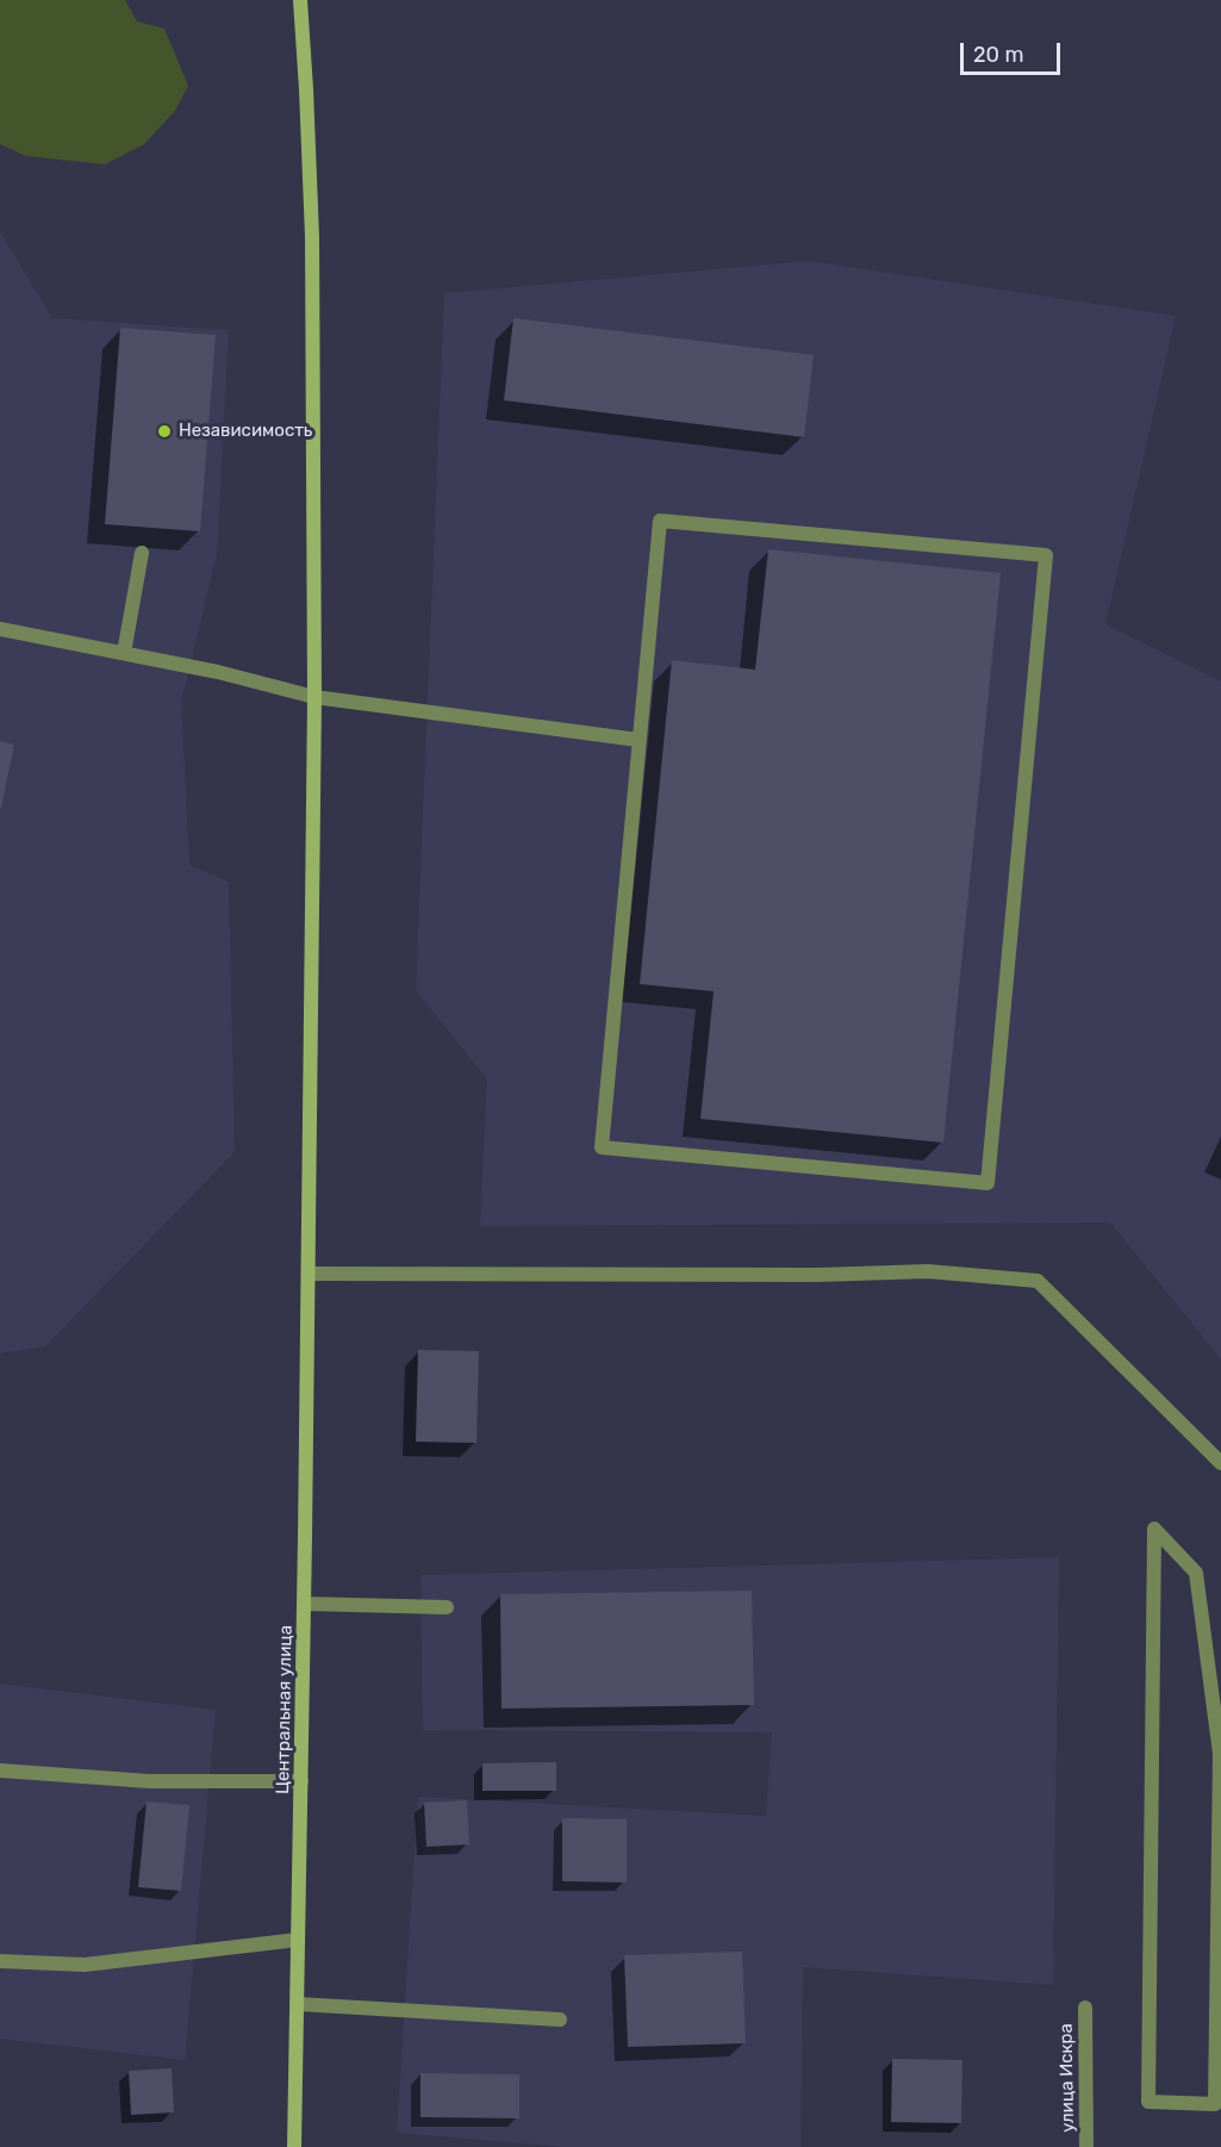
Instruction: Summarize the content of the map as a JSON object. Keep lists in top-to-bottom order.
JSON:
{
  "streets": {
    "main road": ["Центральная улица"],
    "street": ["улица Искра"]
  },
  "places": ["Независимость"],
  "scale_bar": "20 m"
}
